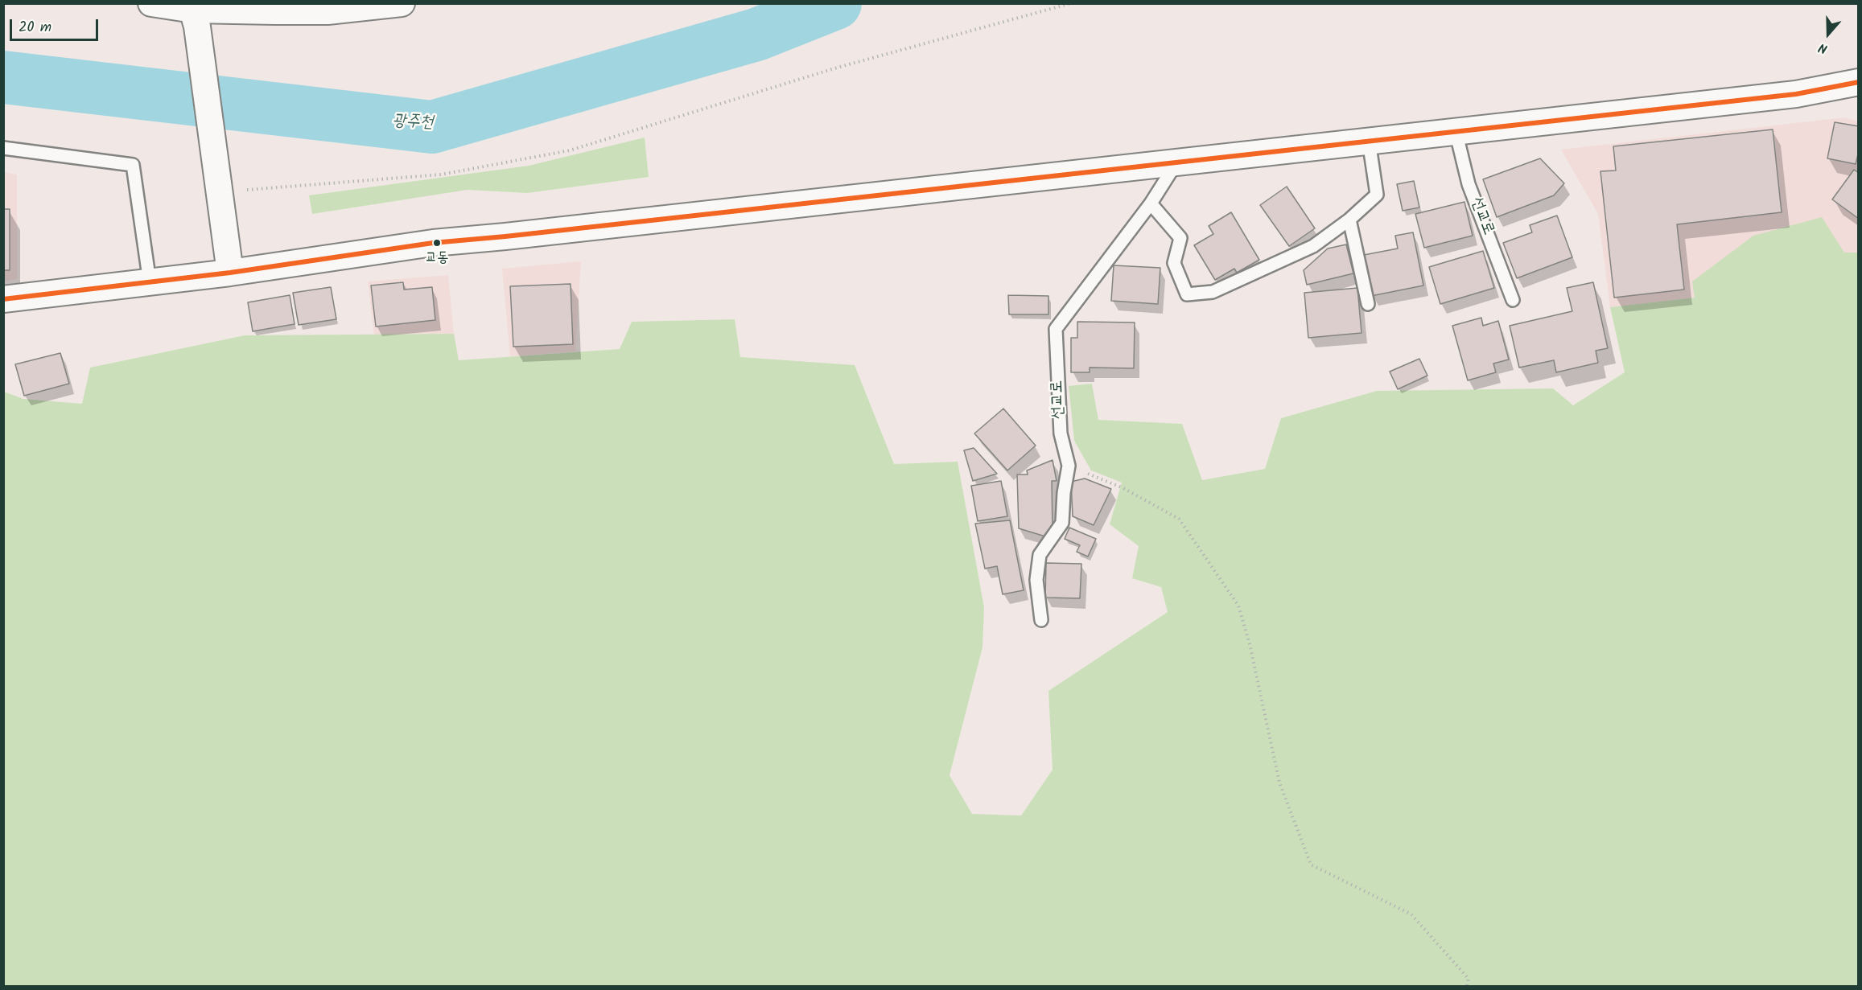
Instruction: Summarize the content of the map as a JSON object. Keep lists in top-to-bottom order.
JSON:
{
  "streets": {
    "lane": ["선교로"]
  },
  "water": ["광주천"],
  "places": ["교동"],
  "scale_bar": "20 m",
  "north": "bottom"
}
